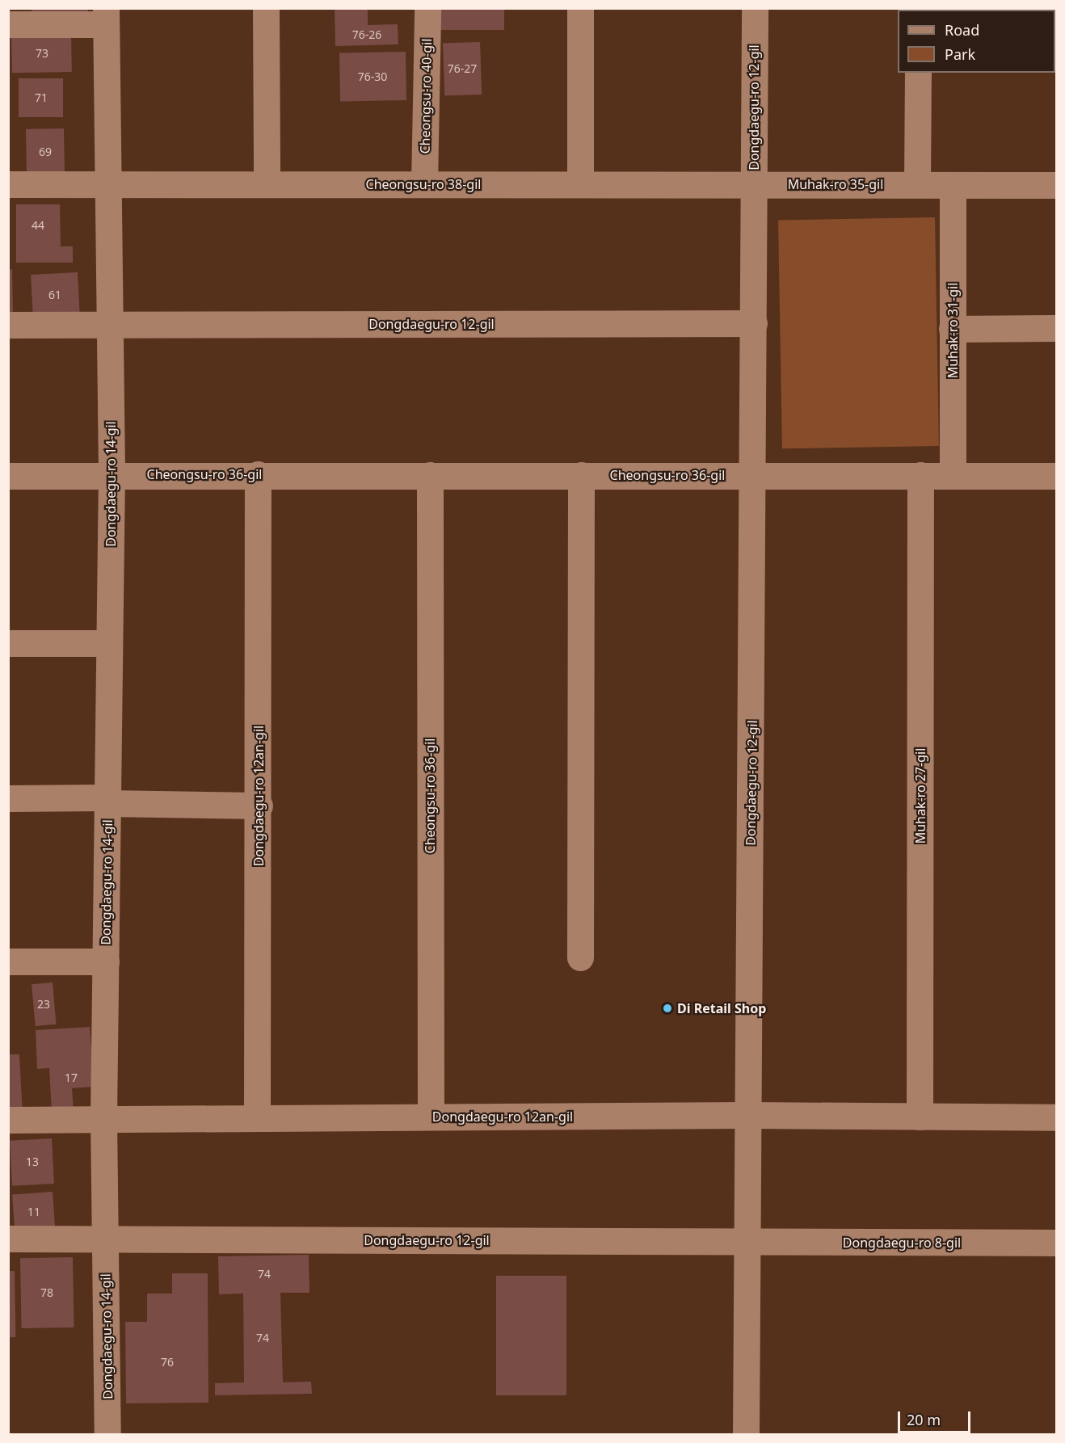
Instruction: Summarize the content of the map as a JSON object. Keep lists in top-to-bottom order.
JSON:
{
  "streets": {
    "street": [
      "Cheongsu-ro 40-gil",
      "Dongdaegu-ro 12-gil",
      "Cheongsu-ro 38-gil",
      "Muhak-ro 35-gil",
      "Muhak-ro 31-gil",
      "Cheongsu-ro 36-gil",
      "Dongdaegu-ro 14-gil",
      "Dongdaegu-ro 12an-gil",
      "Muhak-ro 27-gil",
      "Dongdaegu-ro 8-gil"
    ]
  },
  "crossings": [
    ["Cheongsu-ro 40-gil", "Cheongsu-ro 38-gil"],
    ["Dongdaegu-ro 12-gil", "Cheongsu-ro 38-gil"],
    ["Dongdaegu-ro 12-gil", "Muhak-ro 35-gil"],
    ["Dongdaegu-ro 12-gil", "Cheongsu-ro 36-gil"],
    ["Dongdaegu-ro 12-gil", "Dongdaegu-ro 14-gil"],
    ["Dongdaegu-ro 12-gil", "Dongdaegu-ro 12an-gil"],
    ["Dongdaegu-ro 12-gil", "Dongdaegu-ro 8-gil"],
    ["Cheongsu-ro 38-gil", "Muhak-ro 35-gil"],
    ["Cheongsu-ro 38-gil", "Dongdaegu-ro 14-gil"],
    ["Muhak-ro 35-gil", "Muhak-ro 31-gil"],
    ["Cheongsu-ro 36-gil", "Dongdaegu-ro 14-gil"],
    ["Cheongsu-ro 36-gil", "Dongdaegu-ro 12an-gil"],
    ["Dongdaegu-ro 14-gil", "Dongdaegu-ro 12an-gil"]
  ],
  "places": ["Di Retail Shop"],
  "house_numbers": [
    "76-26",
    "73",
    "76-27",
    "76-30",
    "71",
    "69",
    "44",
    "61",
    "23",
    "17",
    "13",
    "11",
    "74",
    "78",
    "74",
    "76"
  ],
  "legend": ["Road", "Park"],
  "scale_bar": "20 m"
}
